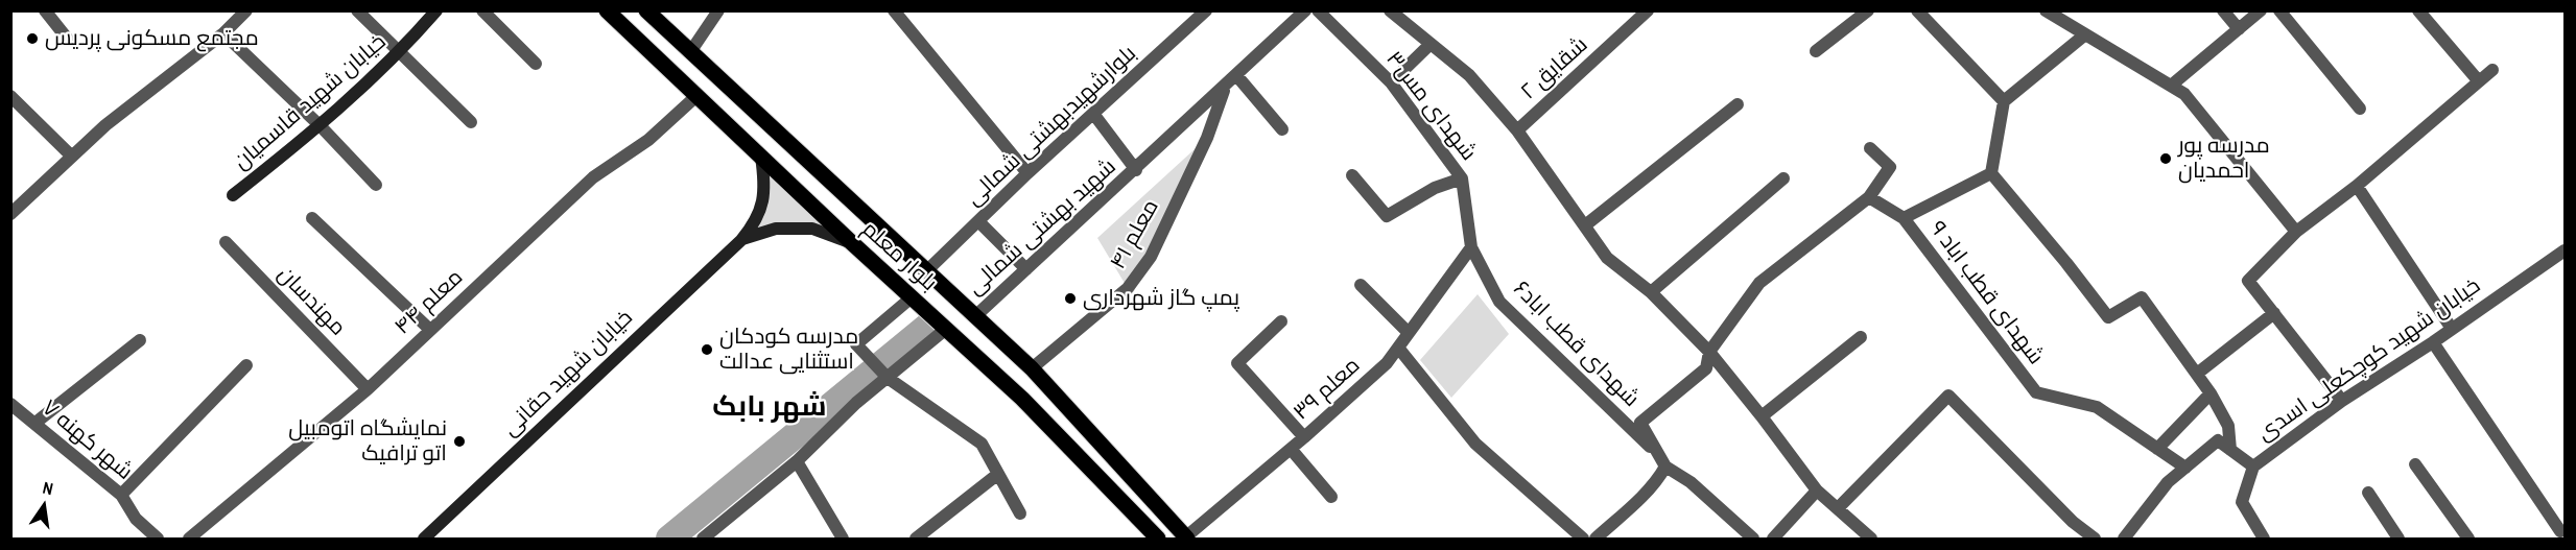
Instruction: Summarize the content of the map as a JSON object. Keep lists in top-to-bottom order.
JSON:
{
  "streets": {
    "main road": ["خیابان شهید قاسمیان", "بلوار معلم", "خیابان شهید حقانی"],
    "street": [
      "شقایق ۲",
      "شهدای مس۳",
      "بلوارشهیدبهشتی شمالی",
      "شهید بهشتی شمالی",
      "معلم ۴۱",
      "شهدای قطب اباد ۹",
      "مهندسان",
      "معلم ۴۴",
      "شهدای قطب اباد۶",
      "خیابان شهید کوچکعلی اسدی",
      "معلم ۳۹",
      "شهر کهنه ۷"
    ]
  },
  "crossings": [
    ["شهدای مس۳", "شهدای قطب اباد۶"],
    ["شهدای مس۳", "معلم ۳۹"],
    ["بلوارشهیدبهشتی شمالی", "بلوار معلم"],
    ["شهید بهشتی شمالی", "بلوار معلم"],
    ["معلم ۴۱", "بلوار معلم"],
    ["بلوار معلم", "معلم ۴۴"],
    ["بلوار معلم", "معلم ۳۹"],
    ["مهندسان", "معلم ۴۴"],
    ["شهدای قطب اباد۶", "معلم ۳۹"]
  ],
  "districts": ["شهر بابک"],
  "places": [
    "مجتمع مسکونی پردیس",
    "مدرسه پور احمدیان",
    "پمپ گاز شهرداری",
    "مدرسه کودکان استثنایی عدالت",
    "نمایشگاه اتومبیل اتو ترافیک"
  ],
  "north": "top"
}
